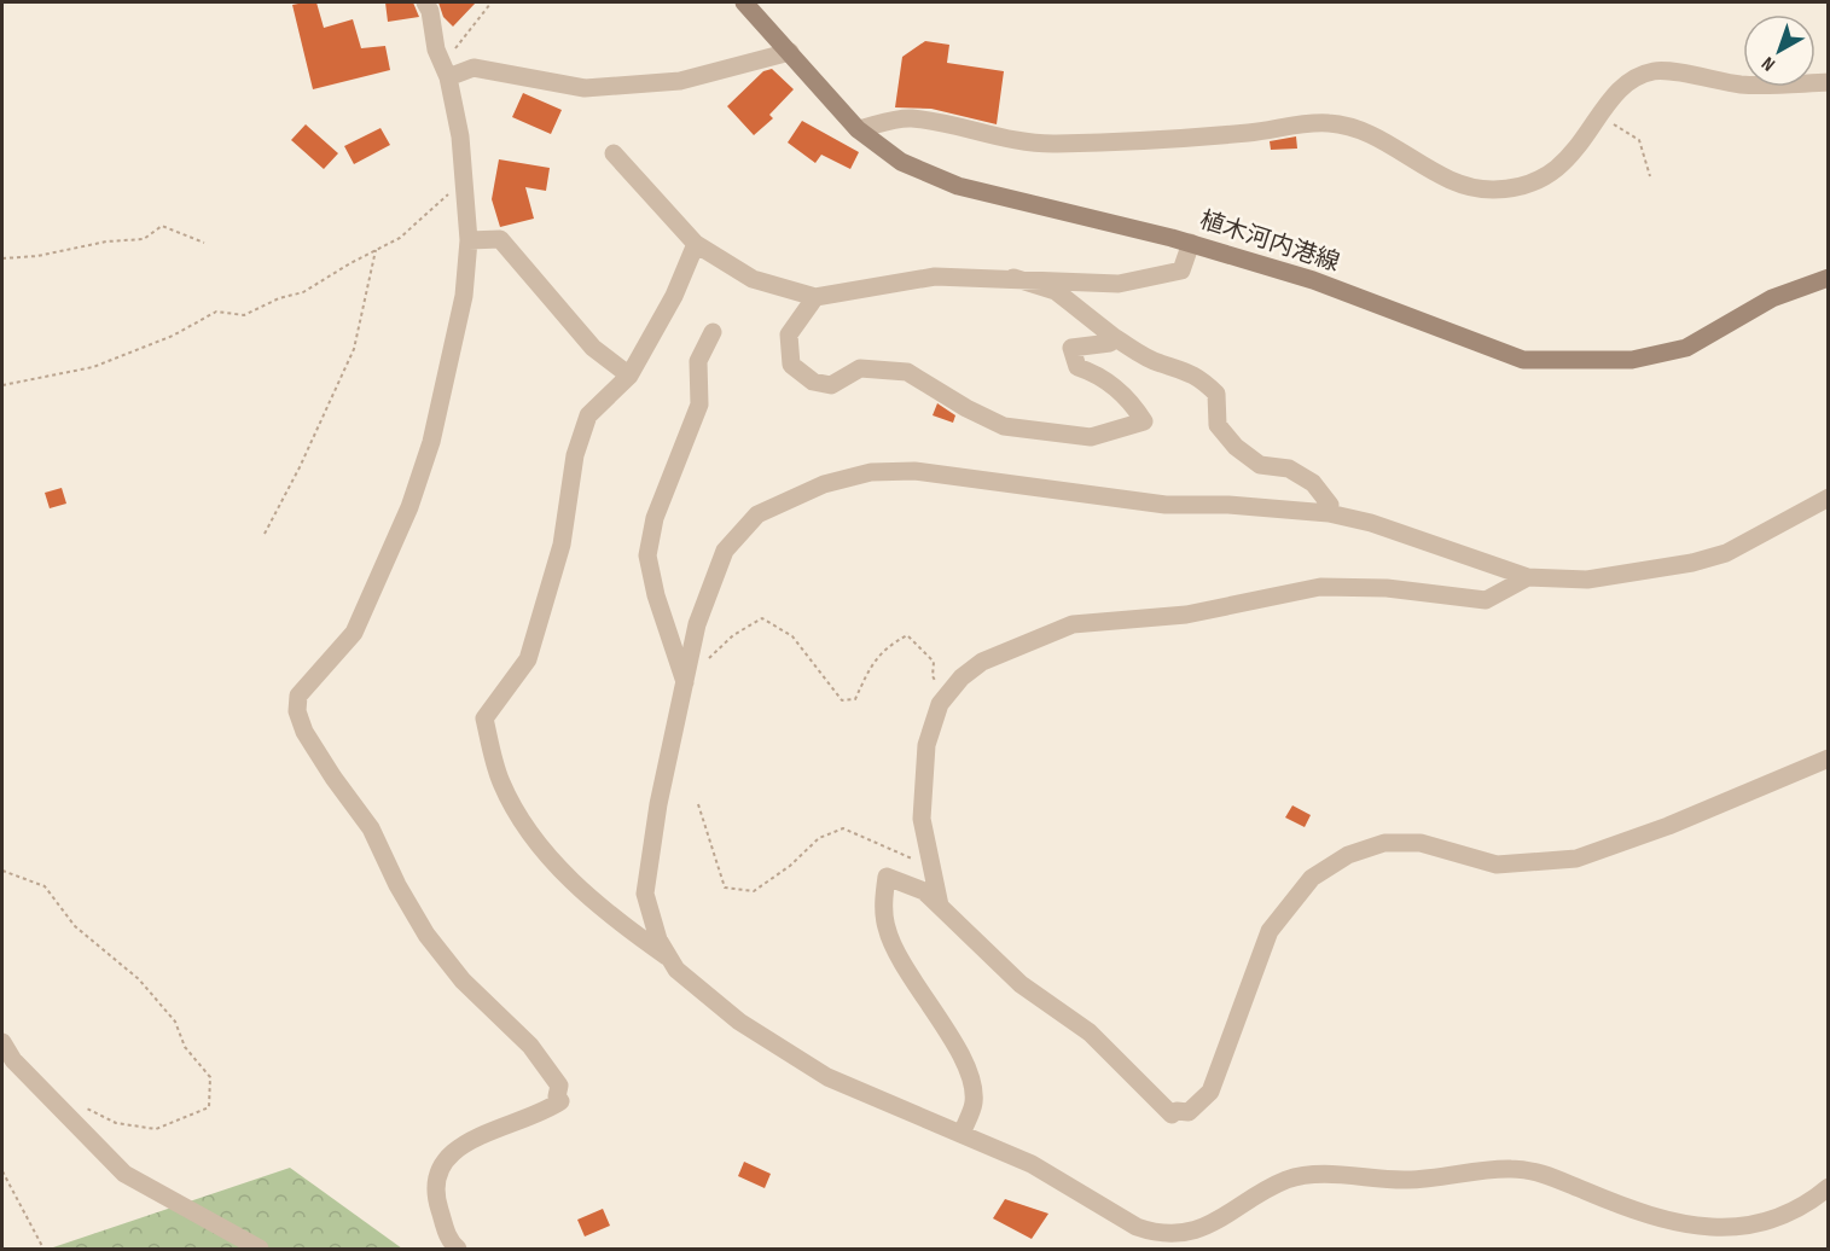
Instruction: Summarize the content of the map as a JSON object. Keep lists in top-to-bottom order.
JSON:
{
  "streets": {
    "main road": ["植木河内港線"]
  },
  "north": "bottom left"
}
